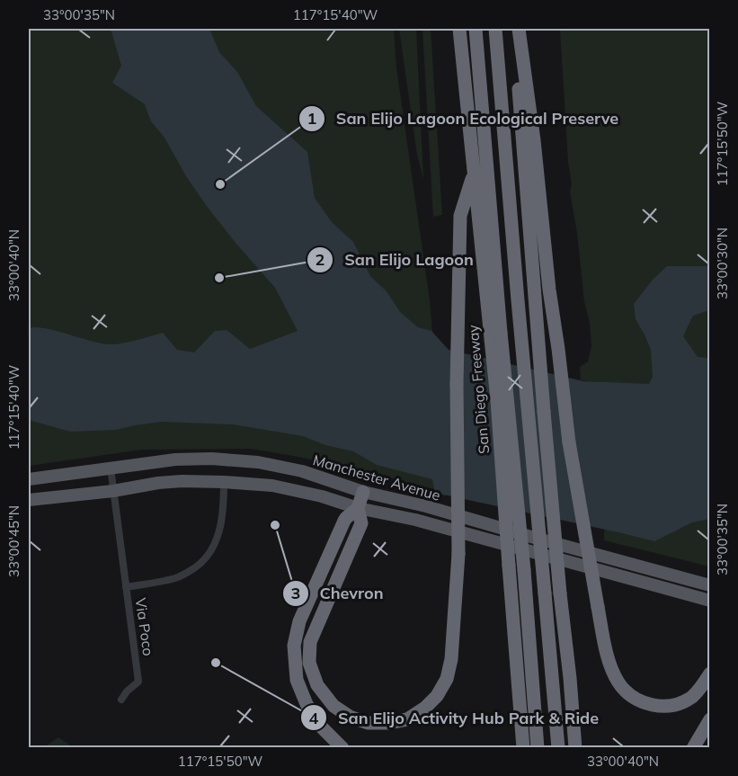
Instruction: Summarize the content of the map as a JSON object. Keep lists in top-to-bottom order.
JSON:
{
  "streets": {
    "highway": ["San Diego Freeway"],
    "main road": ["Manchester Avenue"],
    "street": ["Via Poco"]
  },
  "crossings": [
    ["Manchester Avenue", "Via Poco"]
  ],
  "places": [
    "San Elijo Lagoon Ecological Preserve",
    "San Elijo Lagoon",
    "Chevron",
    "San Elijo Activity Hub Park & Ride"
  ],
  "coordinates": [
    "33°00'35\"N",
    "117°15'40\"W",
    "117°15'50\"W",
    "33°00'30\"N",
    "33°00'40\"N",
    "33°00'45\"N"
  ]
}
